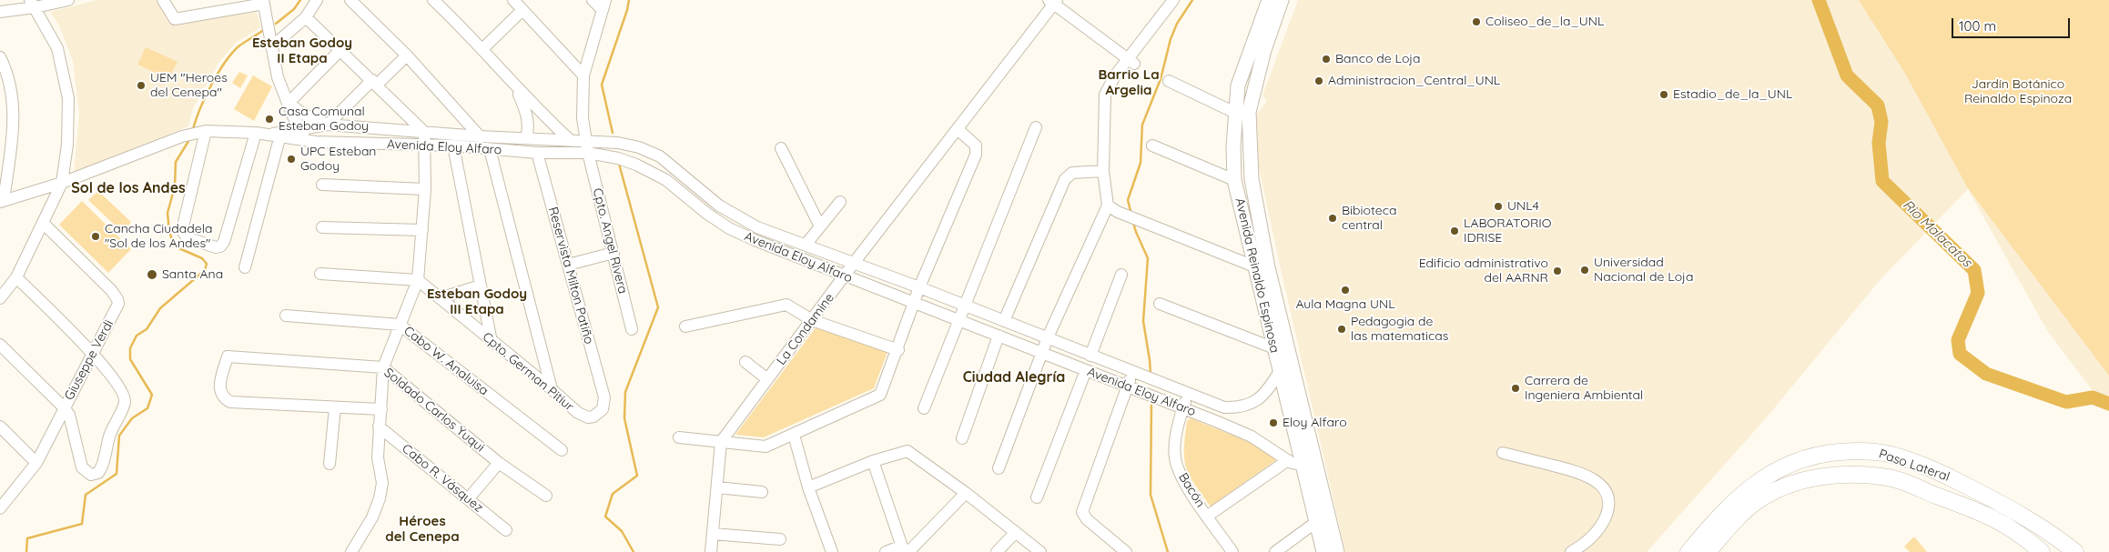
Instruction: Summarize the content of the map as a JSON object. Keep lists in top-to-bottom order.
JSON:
{
  "streets": {
    "highway": ["Paso Lateral"],
    "main road": ["Avenida Reinaldo Espinosa"],
    "street": [
      "Avenida Eloy Alfaro",
      "Cpto. Angel Rivera",
      "Reservista Milton Patiño",
      "La Condamine",
      "Giuseppe Verdi",
      "Cabo W. Analuisa",
      "Cpto. German Pitiur",
      "Soldado Carlos Yuqui",
      "Cabo R. Vásquez",
      "Bacón"
    ]
  },
  "crossings": [
    ["Avenida Eloy Alfaro", "Cpto. Angel Rivera"],
    ["Avenida Eloy Alfaro", "Reservista Milton Patiño"],
    ["Avenida Eloy Alfaro", "Avenida Reinaldo Espinosa"],
    ["Avenida Eloy Alfaro", "La Condamine"],
    ["Avenida Eloy Alfaro", "Bacón"],
    ["Reservista Milton Patiño", "Cpto. German Pitiur"]
  ],
  "districts": [
    "Esteban Godoy II Etapa",
    "Barrio La Argelia",
    "Sol de los Andes",
    "Esteban Godoy III Etapa",
    "Ciudad Alegría",
    "Héroes del Cenepa"
  ],
  "water": ["Rio Malacatos"],
  "parks": ["Jardín Botánico Reinaldo Espinoza"],
  "places": [
    "Coliseo_de_la_UNL",
    "Banco de Loja",
    "Administracion_Central_UNL",
    "UEM \"Heroes del Cenepa\"",
    "Estadio_de_la_UNL",
    "Casa Comunal Esteban Godoy",
    "UPC Esteban Godoy",
    "UNL4",
    "Bibioteca central",
    "LABORATORIO IDRISE",
    "Cancha Ciudadela \"Sol de los Andes\"",
    "Universidad Nacional de Loja",
    "Edificio administrativo del AARNR",
    "Santa Ana",
    "Aula Magna UNL",
    "Pedagogia de las matematicas",
    "Carrera de Ingeniera Ambiental",
    "Eloy Alfaro"
  ],
  "scale_bar": "100 m"
}
